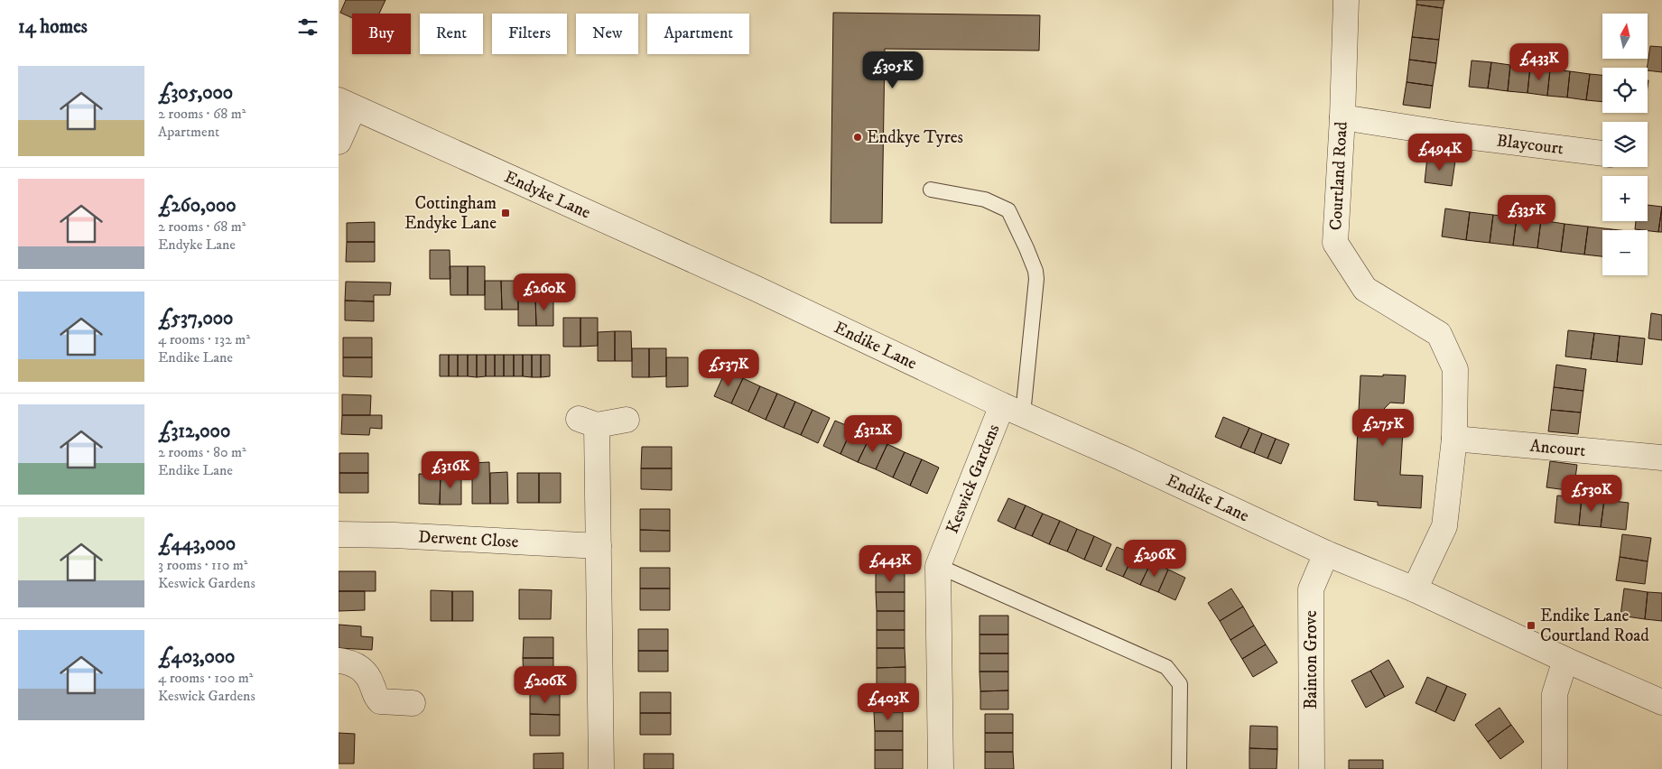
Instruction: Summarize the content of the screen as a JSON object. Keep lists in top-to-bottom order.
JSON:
{
  "streets": {
    "street": [
      "Blaycourt",
      "Courtland Road",
      "Endyke Lane",
      "Endike Lane",
      "Ancourt",
      "Keswick Gardens",
      "Derwent Close",
      "Bainton Grove"
    ]
  },
  "crossings": [
    ["Blaycourt", "Courtland Road"],
    ["Courtland Road", "Endike Lane"],
    ["Courtland Road", "Ancourt"],
    ["Endyke Lane", "Endike Lane"],
    ["Endike Lane", "Keswick Gardens"],
    ["Endike Lane", "Bainton Grove"]
  ],
  "places": {
    "other": ["Endkye Tyres"],
    "transit": ["Cottingham Endyke Lane", "Endike Lane Courtland Road"]
  },
  "north": "top",
  "page": {
    "heading": "14 homes",
    "map_buttons": ["+", "−"],
    "chip": [
      "Buy",
      "Rent",
      "Filters",
      "New",
      "Apartment"
    ],
    "price": [
      "£433K",
      "£305K",
      "£494K",
      "£335K",
      "£260K",
      "£537K",
      "£275K",
      "£312K",
      "£316K",
      "£530K",
      "£296K",
      "£443K",
      "£206K",
      "£403K"
    ],
    "list": [
      {
        "name": "£305,000",
        "note": "2 rooms · 68 m² · Apartment"
      },
      {
        "name": "£260,000",
        "note": "2 rooms · 68 m² · Endyke Lane"
      },
      {
        "name": "£537,000",
        "note": "4 rooms · 132 m² · Endike Lane"
      },
      {
        "name": "£312,000",
        "note": "2 rooms · 80 m² · Endike Lane"
      },
      {
        "name": "£443,000",
        "note": "3 rooms · 110 m² · Keswick Gardens"
      },
      {
        "name": "£403,000",
        "note": "4 rooms · 100 m² · Keswick Gardens"
      }
    ]
  }
}
